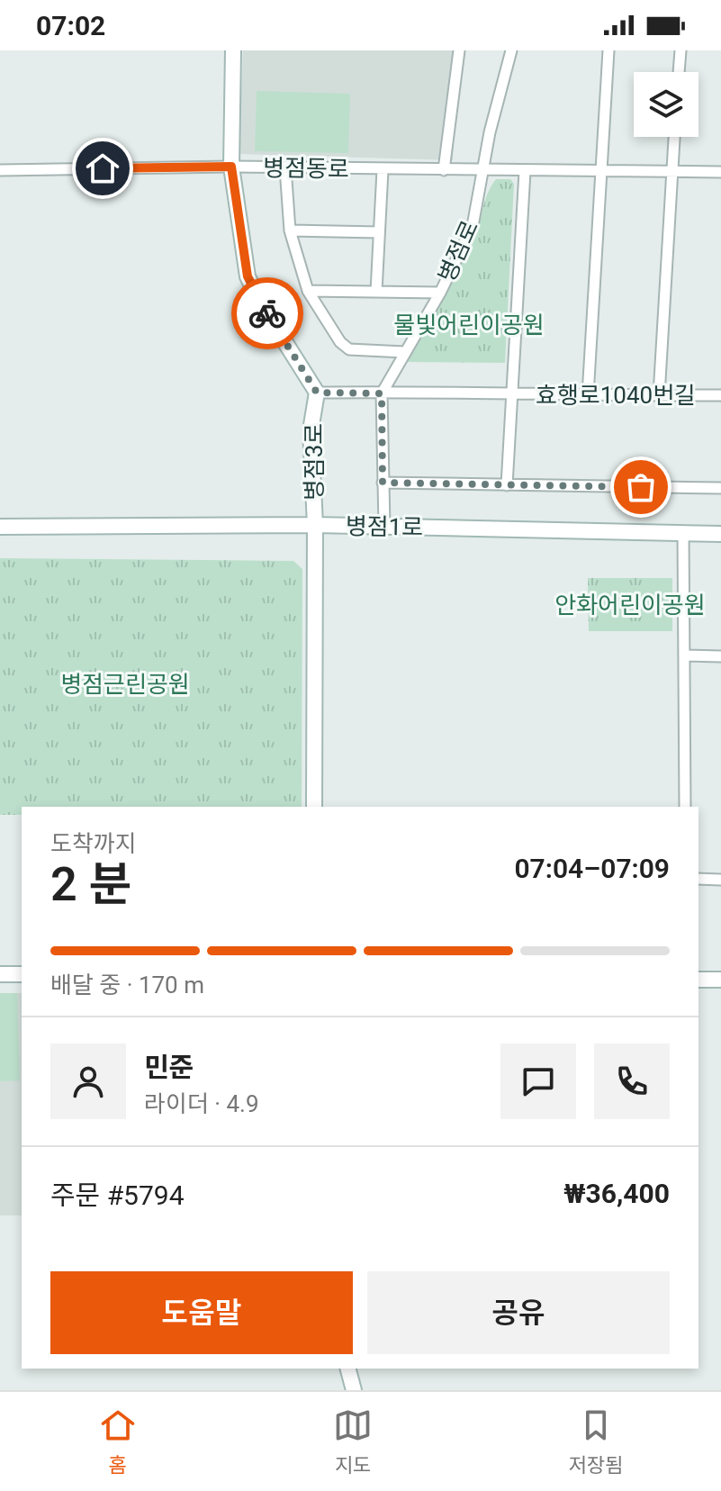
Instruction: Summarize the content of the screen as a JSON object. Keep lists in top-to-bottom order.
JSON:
{
  "streets": {
    "street": [
      "병점동로",
      "병점로",
      "효행로1040번길",
      "병점3로",
      "병점1로"
    ]
  },
  "crossings": [
    ["병점동로", "병점로"],
    ["병점동로", "병점3로"],
    ["병점로", "효행로1040번길"],
    ["병점로", "병점1로"],
    ["효행로1040번길", "병점3로"],
    ["병점3로", "병점1로"]
  ],
  "parks": ["물빛어린이공원", "안화어린이공원", "병점근린공원"],
  "page": {
    "status": "07:02",
    "heading": ["2 분", "도착까지", "07:04–07:09"],
    "panel": [
      "민준",
      "라이더 · 4.9",
      "주문 #5794",
      "₩36,400"
    ],
    "bar": "배달 중 · 170 m",
    "buttons": ["도움말", "공유"],
    "tabs": ["홈", "지도", "저장됨"]
  }
}
